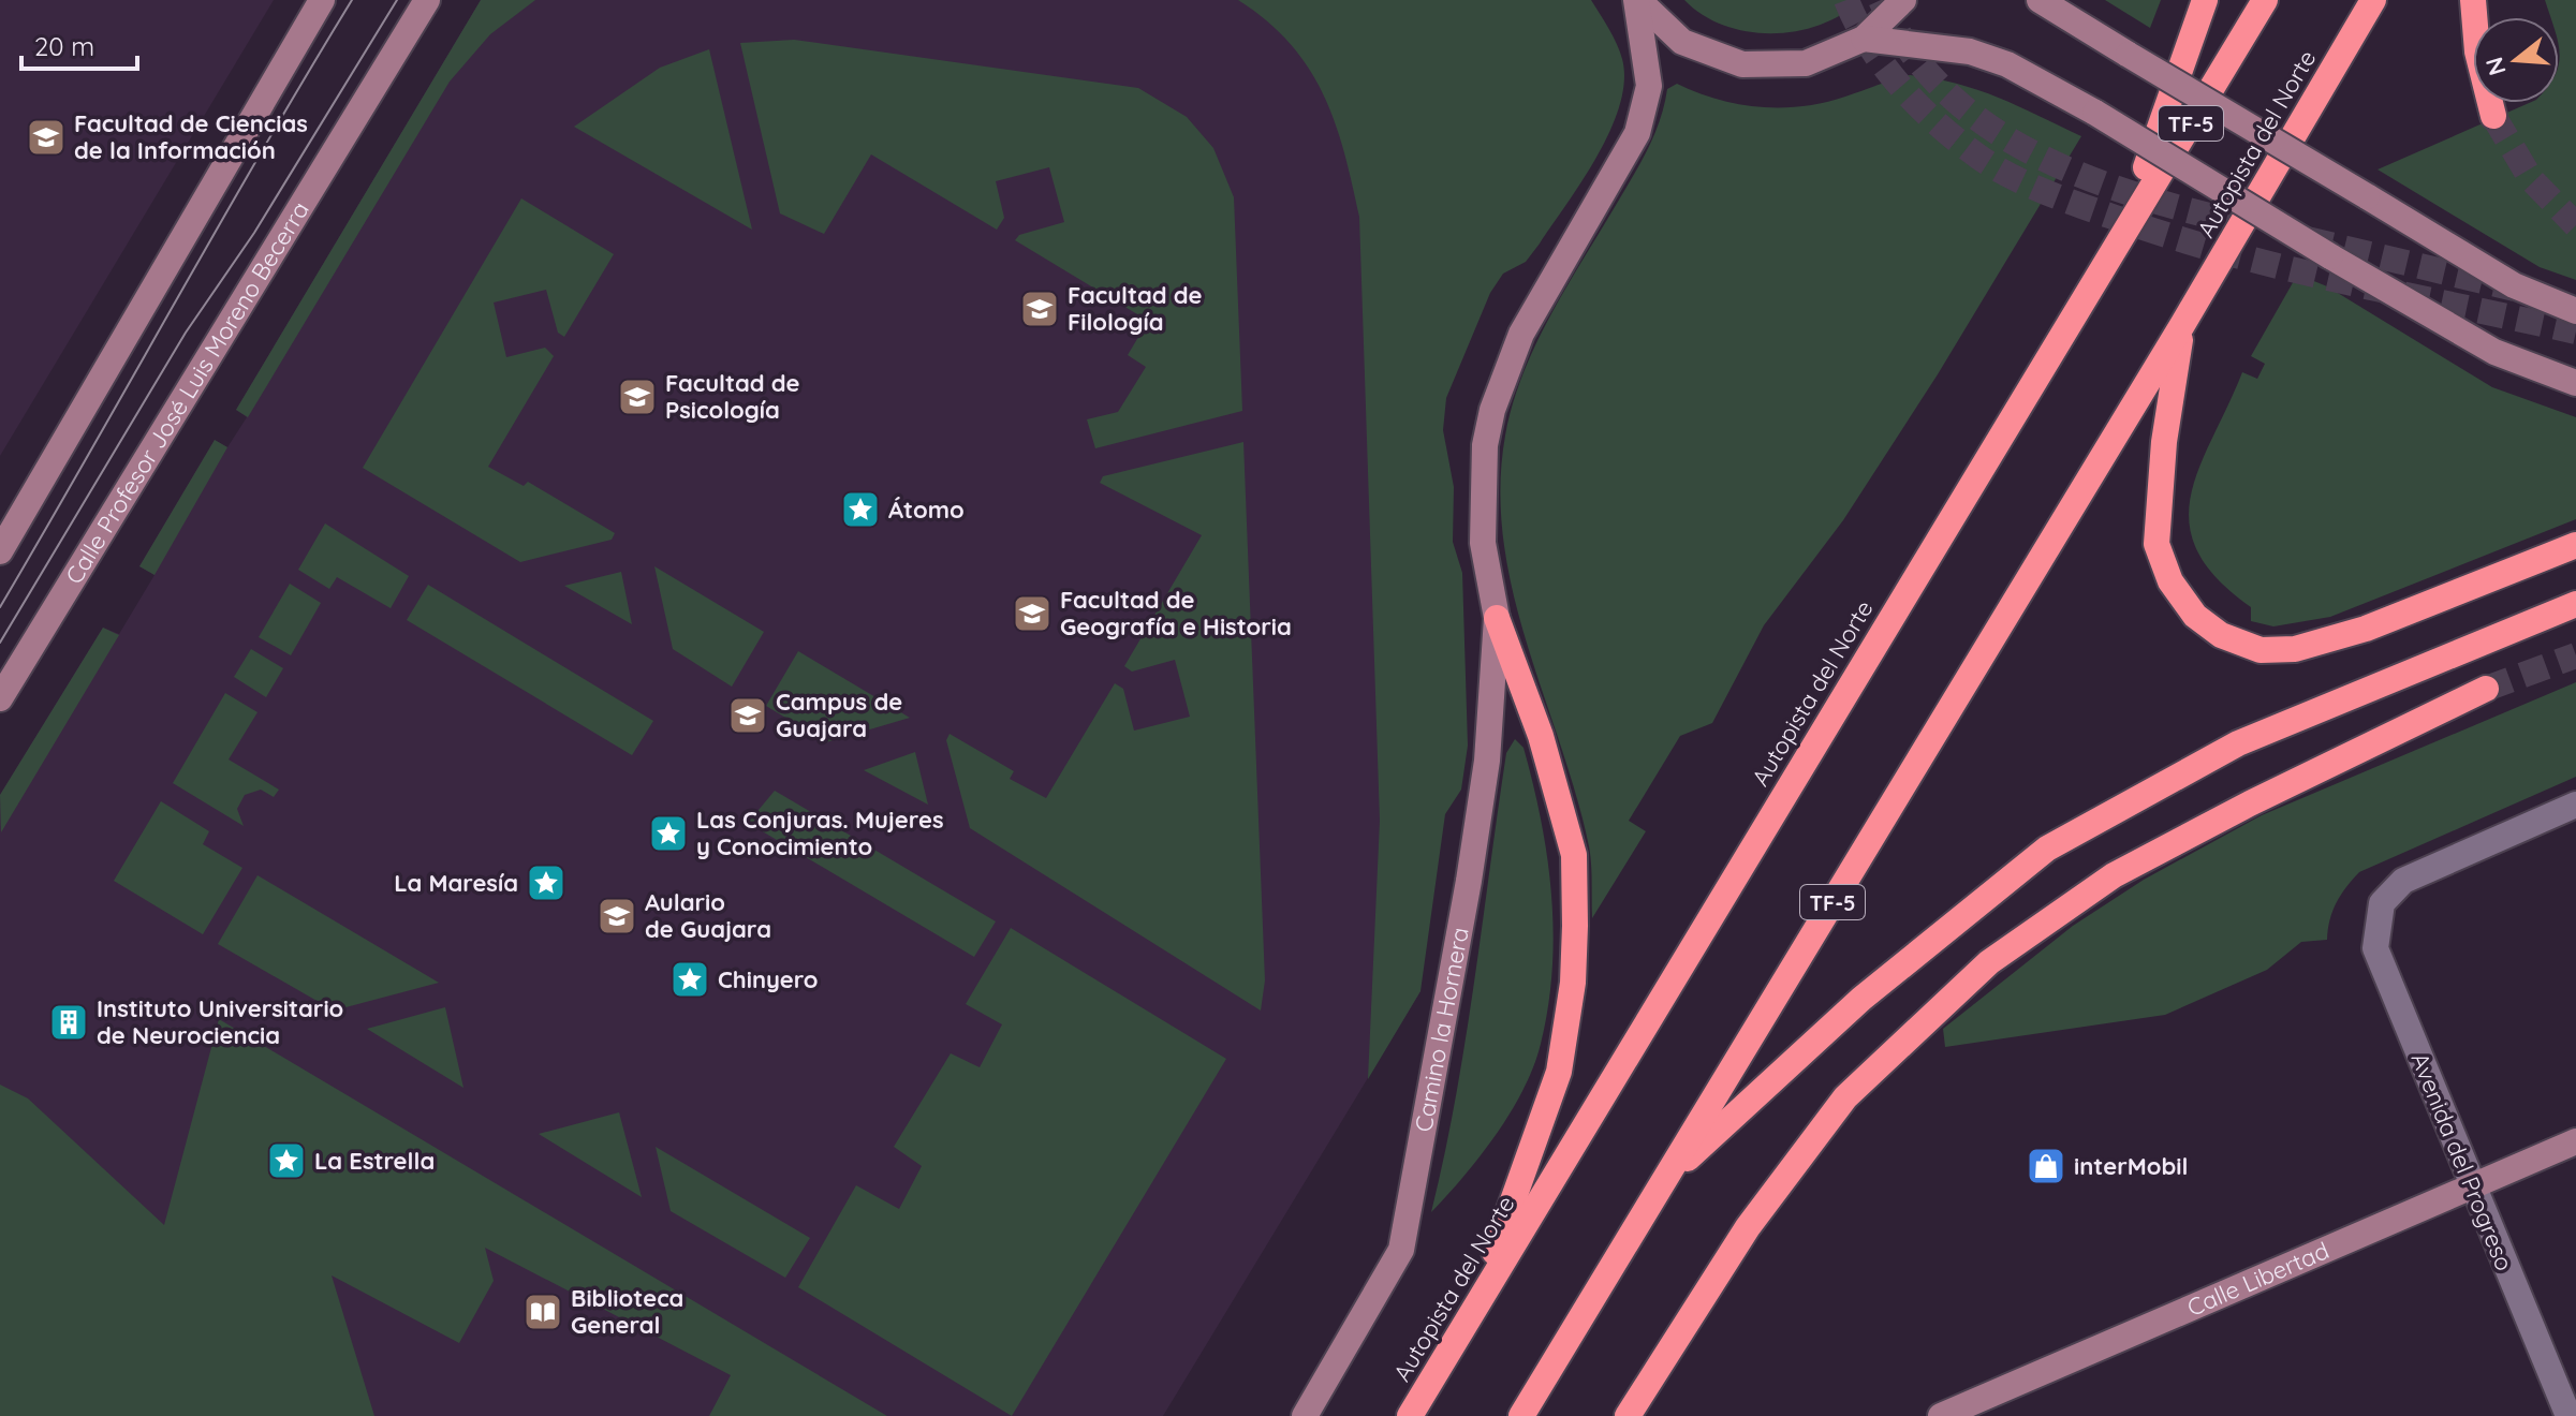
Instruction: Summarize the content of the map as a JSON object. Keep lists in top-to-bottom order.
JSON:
{
  "streets": {
    "highway": ["TF-5", "Autopista del Norte"],
    "street": [
      "Calle Profesor José Luis Moreno Becerra",
      "Camino la Hornera",
      "Avenida del Progreso",
      "Calle Libertad"
    ]
  },
  "crossings": [
    ["Avenida del Progreso", "Calle Libertad"]
  ],
  "places": {
    "school or university": [
      "Facultad de Ciencias de la Información",
      "Facultad de Filología",
      "Facultad de Psicología",
      "Facultad de Geografía e Historia",
      "Campus de Guajara",
      "Aulario de Guajara"
    ],
    "place": [
      "Átomo",
      "Las Conjuras. Mujeres y Conocimiento",
      "La Maresía",
      "Chinyero",
      "La Estrella"
    ],
    "building": ["Instituto Universitario de Neurociencia"],
    "shop": ["interMobil"],
    "library": ["Biblioteca General"]
  },
  "scale_bar": "20 m",
  "north": "left"
}
